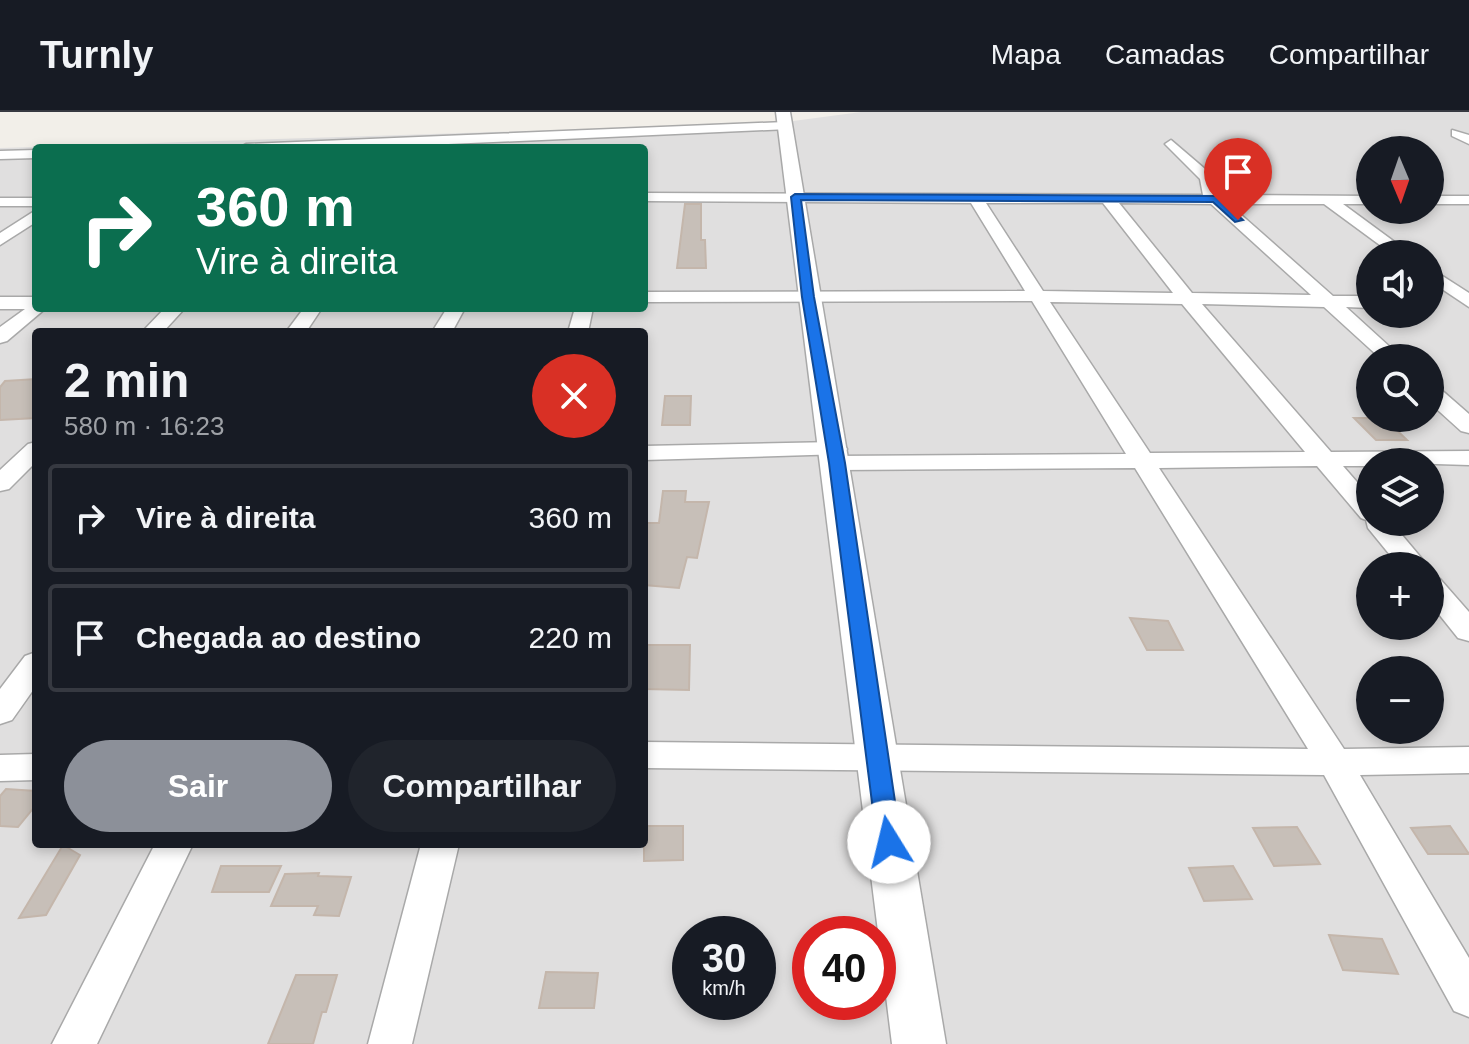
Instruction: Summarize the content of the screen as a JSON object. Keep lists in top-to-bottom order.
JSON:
{
  "north": "bottom",
  "page": {
    "header": "Turnly",
    "nav": ["Mapa", "Camadas", "Compartilhar"],
    "map_buttons": ["+", "−"],
    "turn": ["360 m", "Vire à direita"],
    "heading": ["2 min", "580 m · 16:23"],
    "list": [
      {
        "name": "Vire à direita",
        "value": "360 m"
      },
      {
        "name": "Chegada ao destino",
        "value": "220 m"
      }
    ],
    "buttons": ["Sair", "Compartilhar"],
    "speed": "30 km/h",
    "limit": "40"
  }
}
